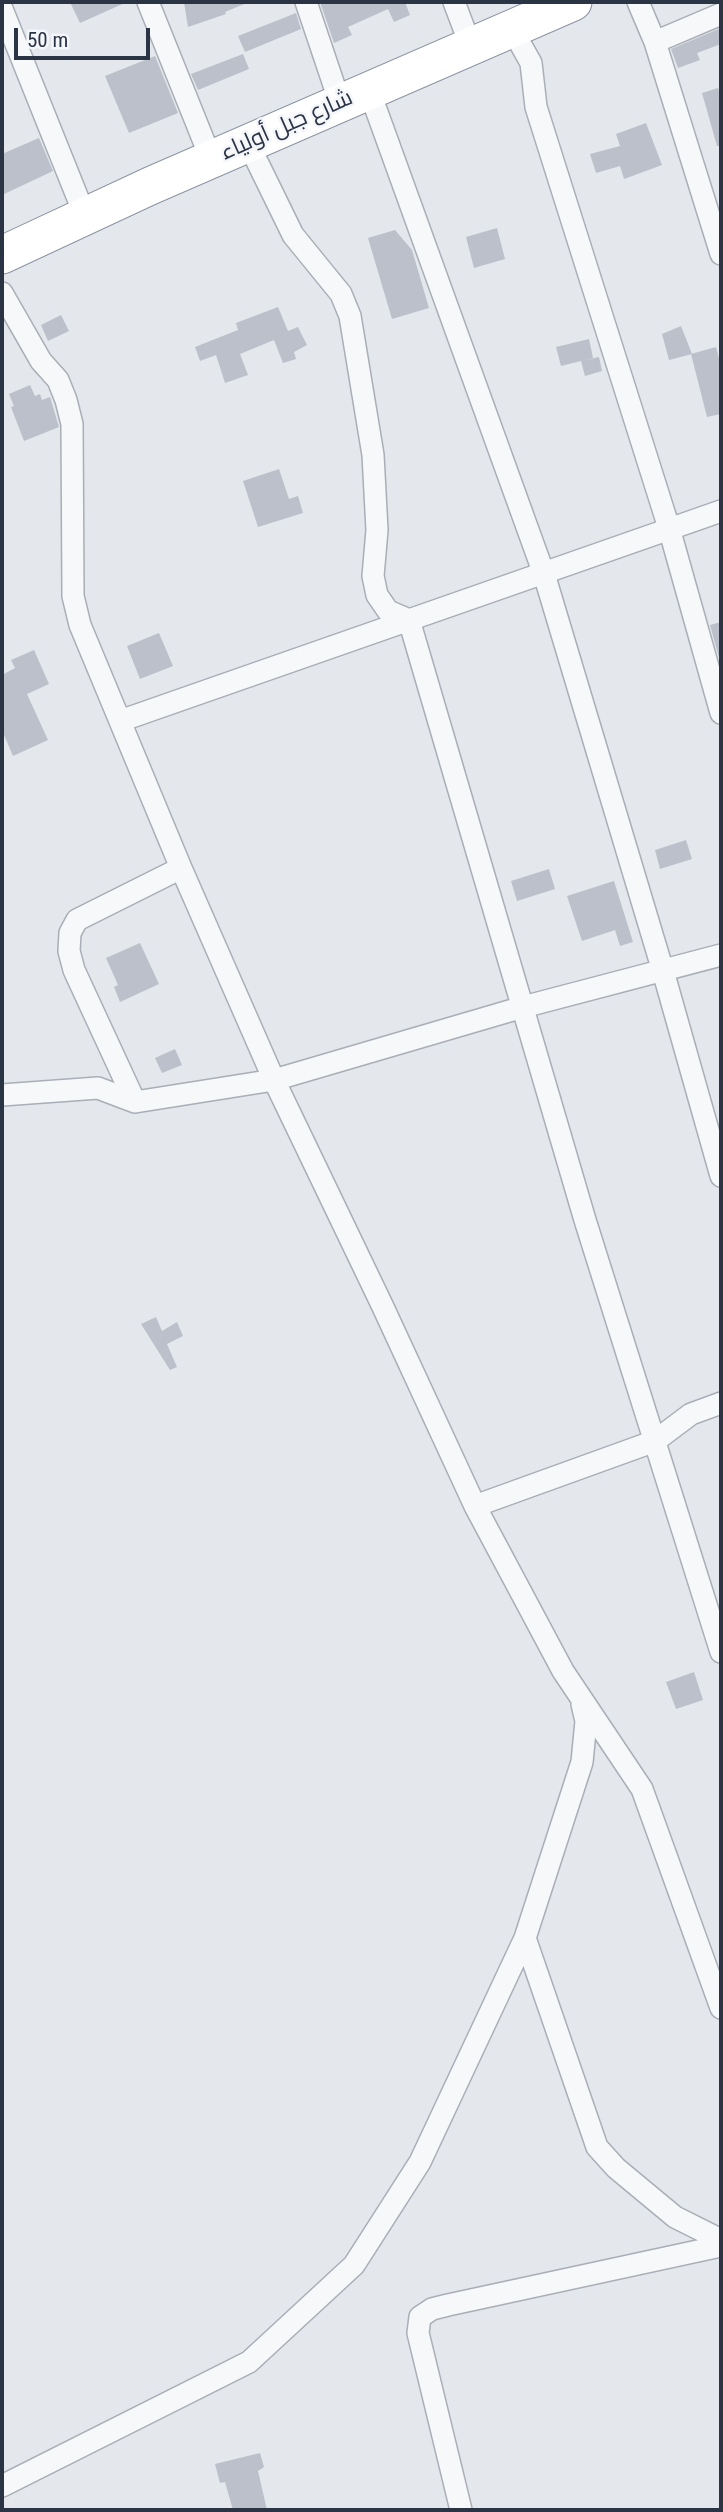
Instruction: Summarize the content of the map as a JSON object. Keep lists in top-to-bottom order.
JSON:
{
  "streets": {
    "highway": ["شارع جبل أولياء"]
  },
  "scale_bar": "50 m"
}
